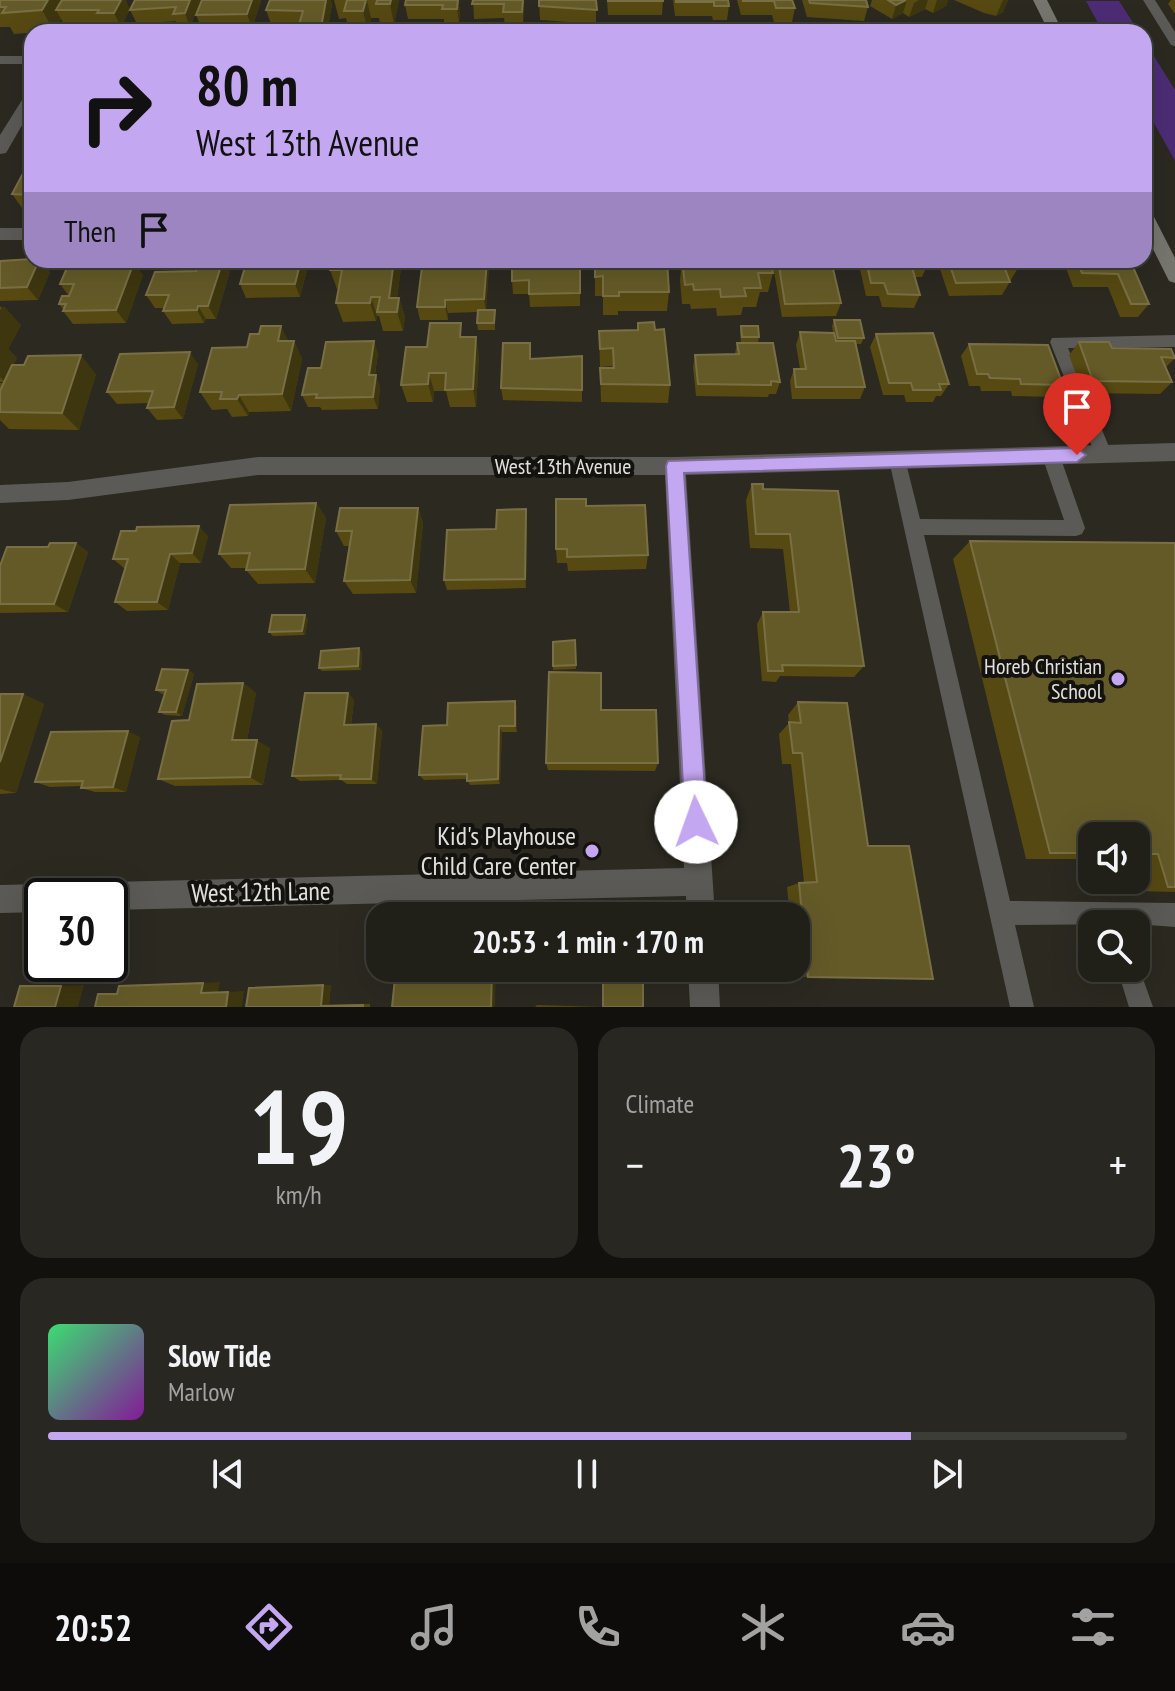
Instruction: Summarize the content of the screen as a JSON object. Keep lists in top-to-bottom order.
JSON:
{
  "streets": {
    "street": ["West 13th Avenue", "West 12th Lane"]
  },
  "places": ["Horeb Christian School", "Kid's Playhouse Child Care Center"],
  "page": {
    "turn": ["80 m", "West 13th Avenue"],
    "then": "Then",
    "limit": "30",
    "trip": "20:53 · 1 min · 170 m",
    "tile": [
      ["19", "km/h"],
      "Climate"
    ],
    "heat": ["−", "23°", "+"],
    "song": ["Slow Tide", "Marlow"],
    "tabs": "20:52"
  }
}
